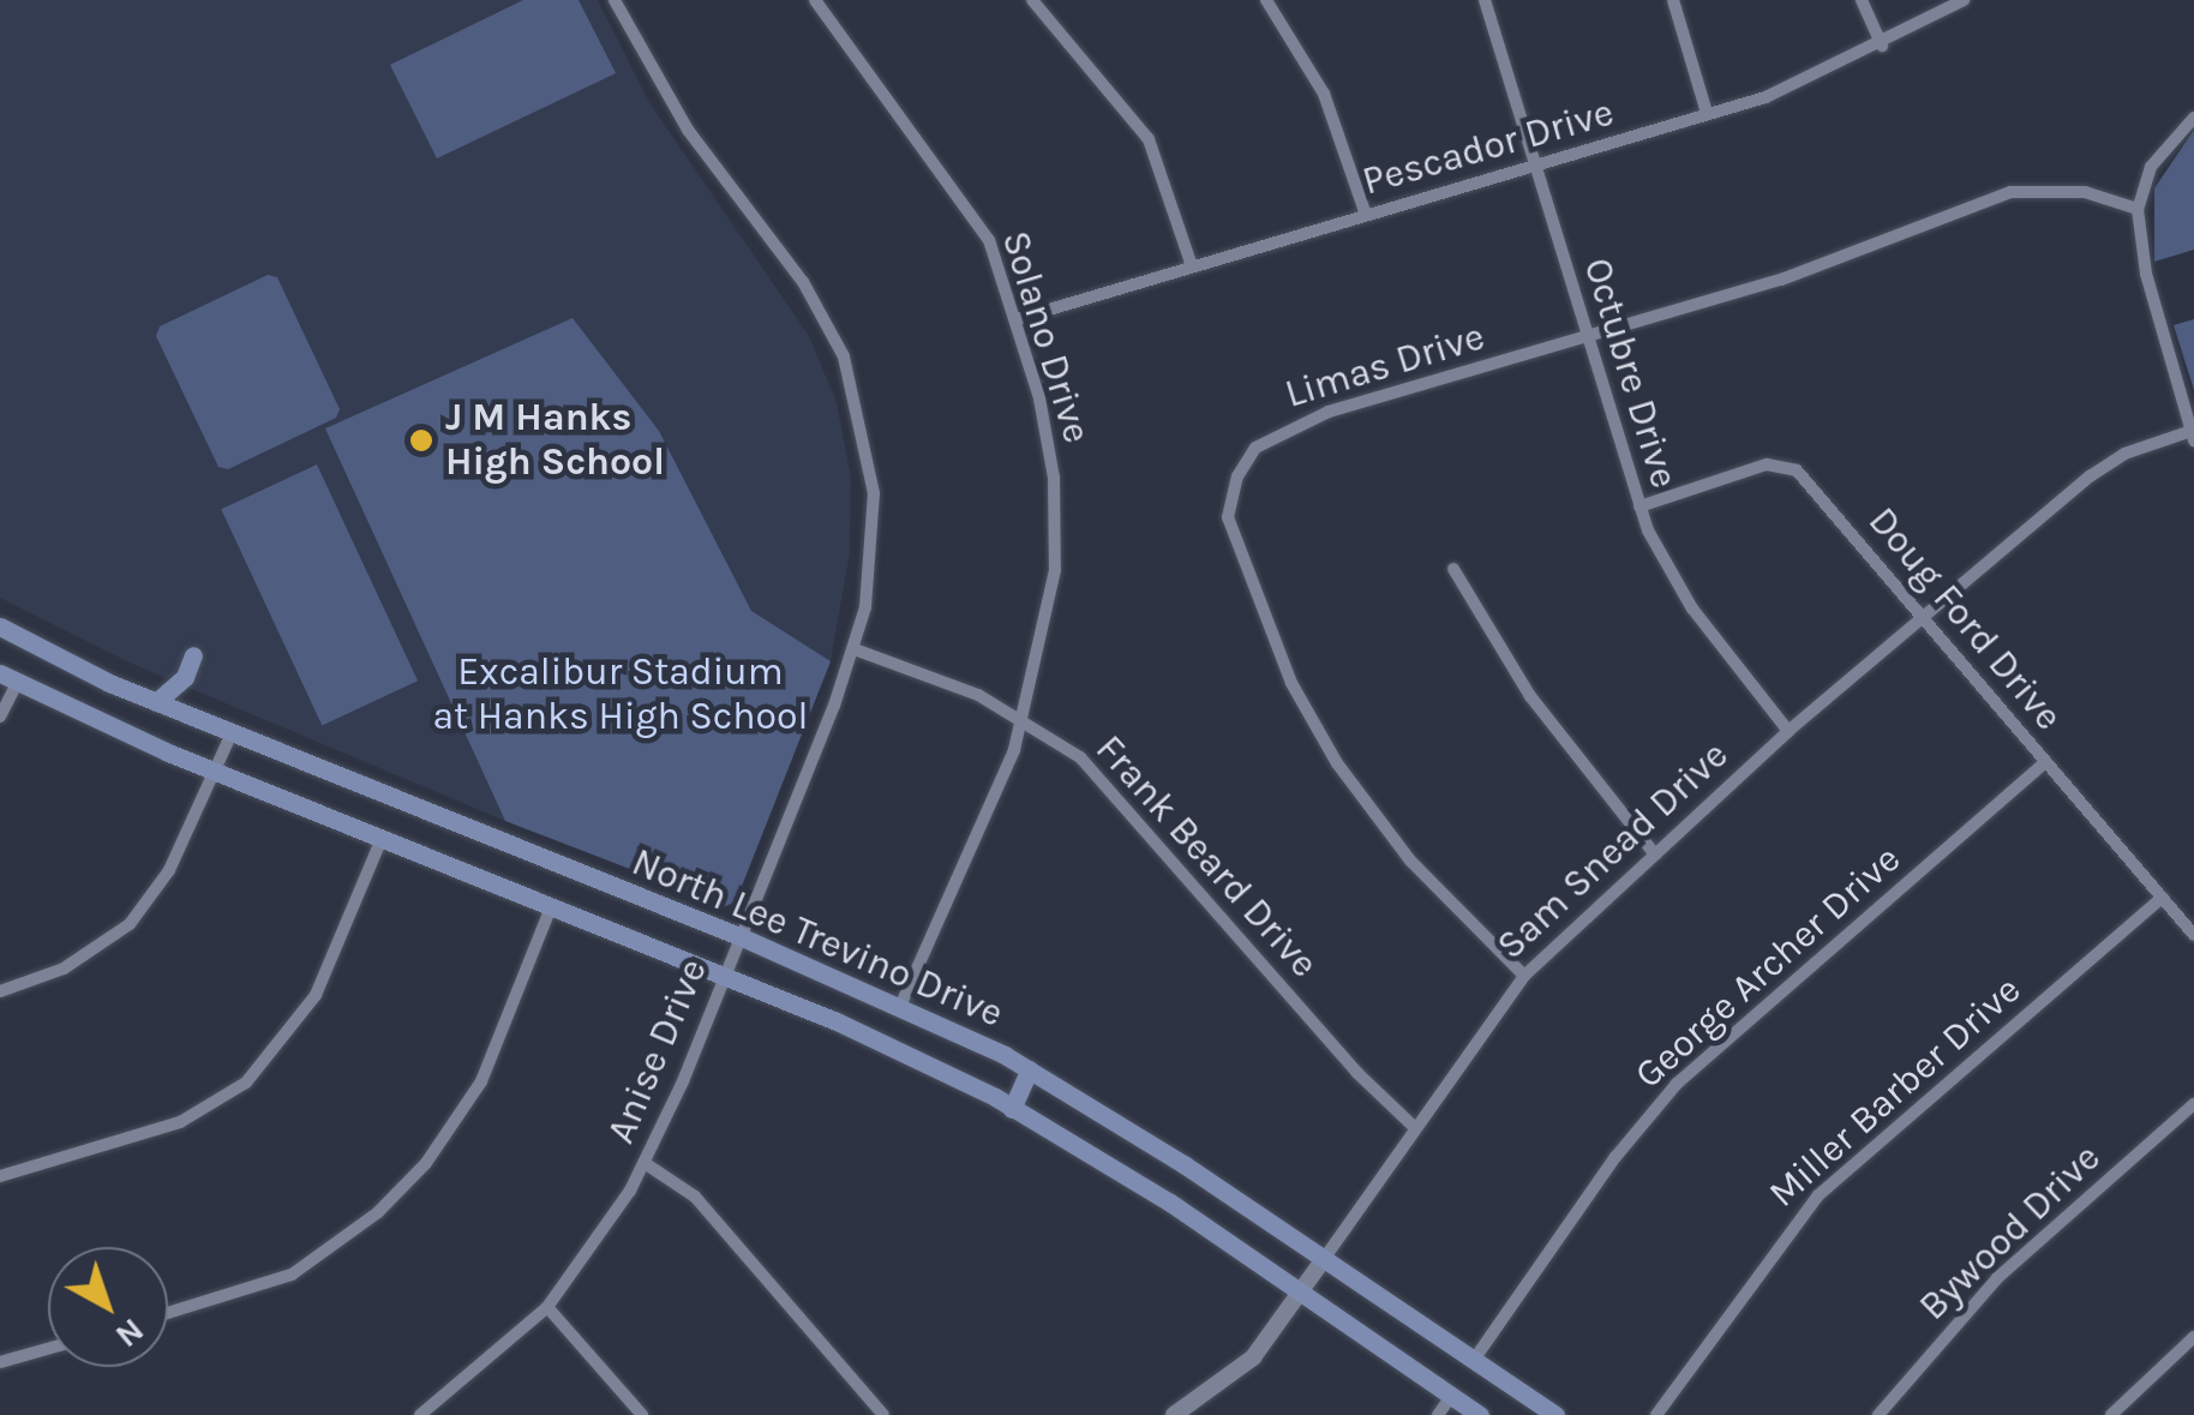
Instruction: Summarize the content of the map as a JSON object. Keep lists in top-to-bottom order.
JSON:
{
  "streets": {
    "main road": ["North Lee Trevino Drive"],
    "street": [
      "Pescador Drive",
      "Solano Drive",
      "Limas Drive",
      "Octubre Drive",
      "Doug Ford Drive",
      "Sam Snead Drive",
      "Frank Beard Drive",
      "George Archer Drive",
      "Anise Drive",
      "Miller Barber Drive",
      "Bywood Drive"
    ]
  },
  "crossings": [
    ["Pescador Drive", "Solano Drive"],
    ["Pescador Drive", "Octubre Drive"],
    ["Solano Drive", "Frank Beard Drive"],
    ["Solano Drive", "North Lee Trevino Drive"],
    ["Limas Drive", "Octubre Drive"],
    ["Limas Drive", "Sam Snead Drive"],
    ["Octubre Drive", "Doug Ford Drive"],
    ["Octubre Drive", "Sam Snead Drive"],
    ["Doug Ford Drive", "Sam Snead Drive"],
    ["Doug Ford Drive", "George Archer Drive"],
    ["Doug Ford Drive", "Miller Barber Drive"],
    ["Sam Snead Drive", "Frank Beard Drive"],
    ["Sam Snead Drive", "North Lee Trevino Drive"],
    ["Frank Beard Drive", "Anise Drive"],
    ["North Lee Trevino Drive", "George Archer Drive"],
    ["North Lee Trevino Drive", "Anise Drive"]
  ],
  "parks": ["Excalibur Stadium at Hanks High School"],
  "places": ["J M Hanks High School"],
  "north": "bottom right"
}
